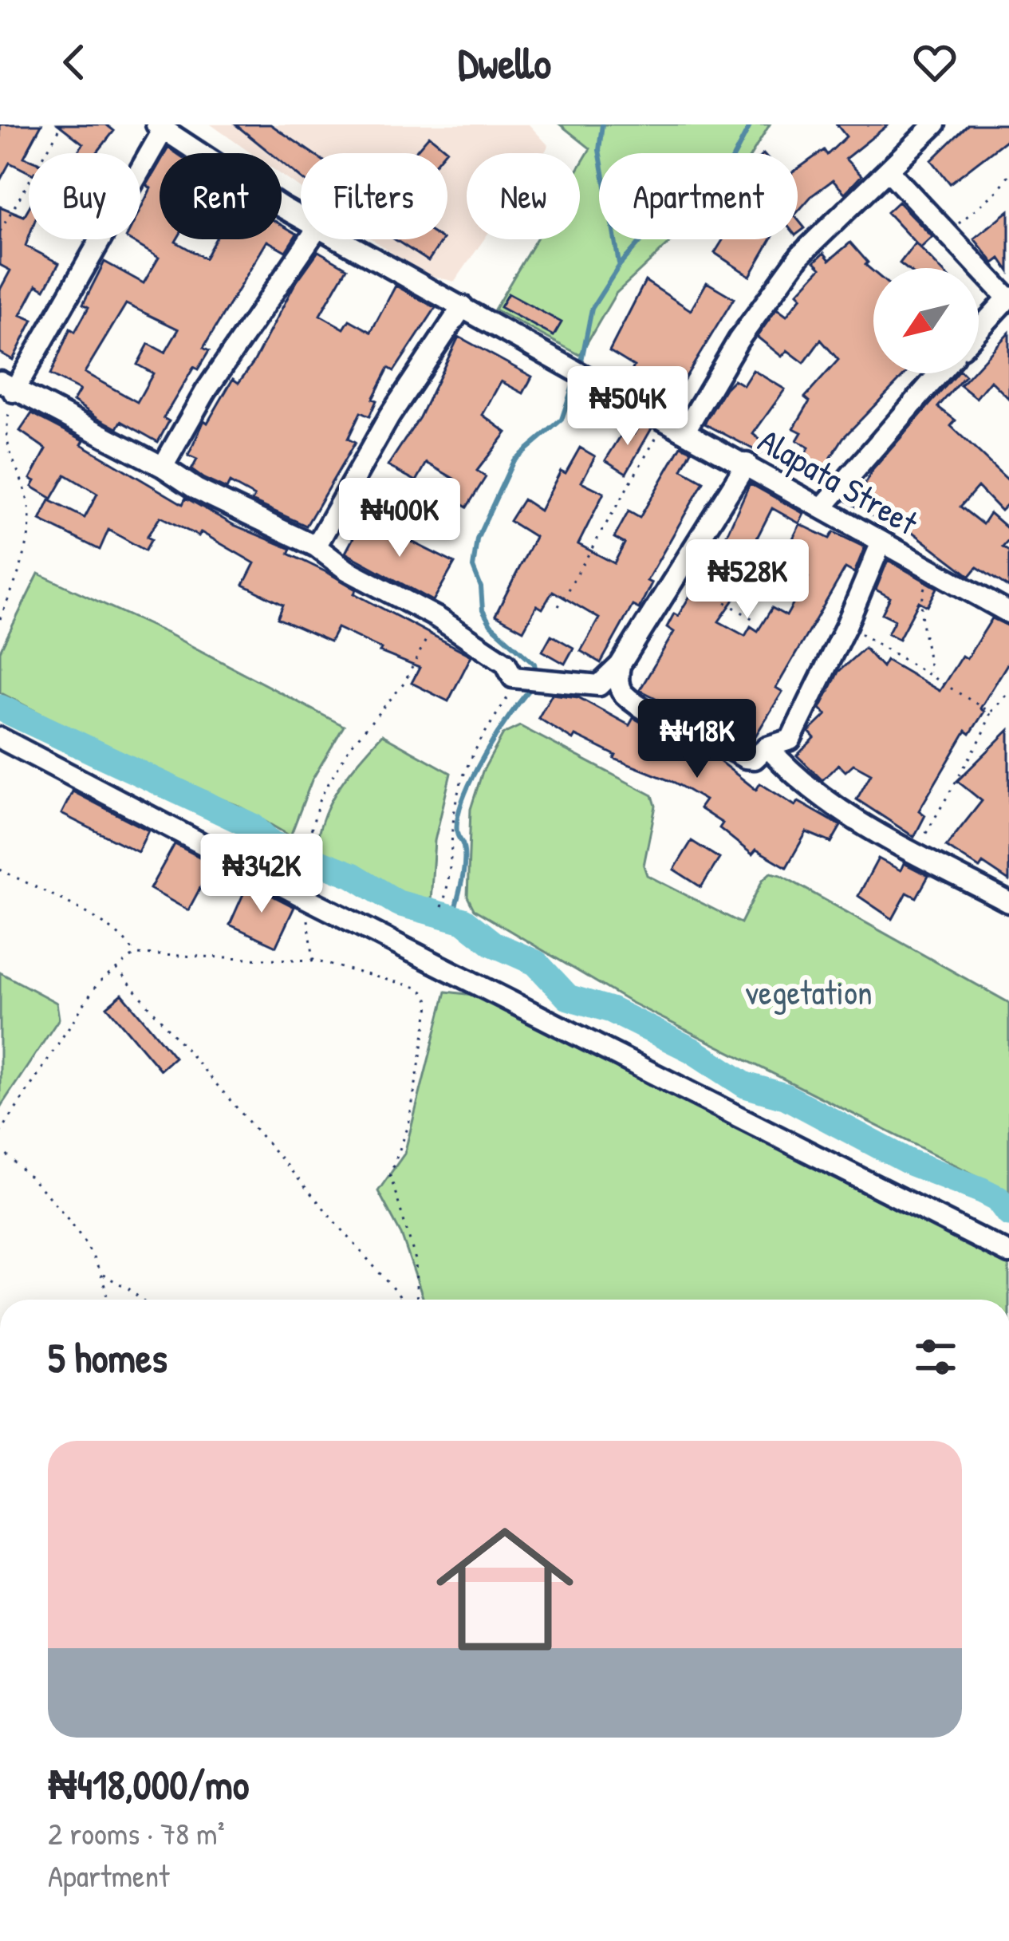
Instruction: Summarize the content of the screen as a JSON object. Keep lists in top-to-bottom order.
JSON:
{
  "streets": {
    "street": ["Alapata Street"]
  },
  "parks": ["vegetation"],
  "north": "bottom left",
  "page": {
    "header": "Dwello",
    "chip": [
      "Buy",
      "Rent",
      "Filters",
      "New",
      "Apartment"
    ],
    "price": [
      "₦504K",
      "₦400K",
      "₦528K",
      "₦418K",
      "₦342K"
    ],
    "heading": "5 homes",
    "list": [
      {
        "name": "₦418,000/mo",
        "note": "2 rooms · 78 m² · Apartment"
      }
    ]
  }
}
